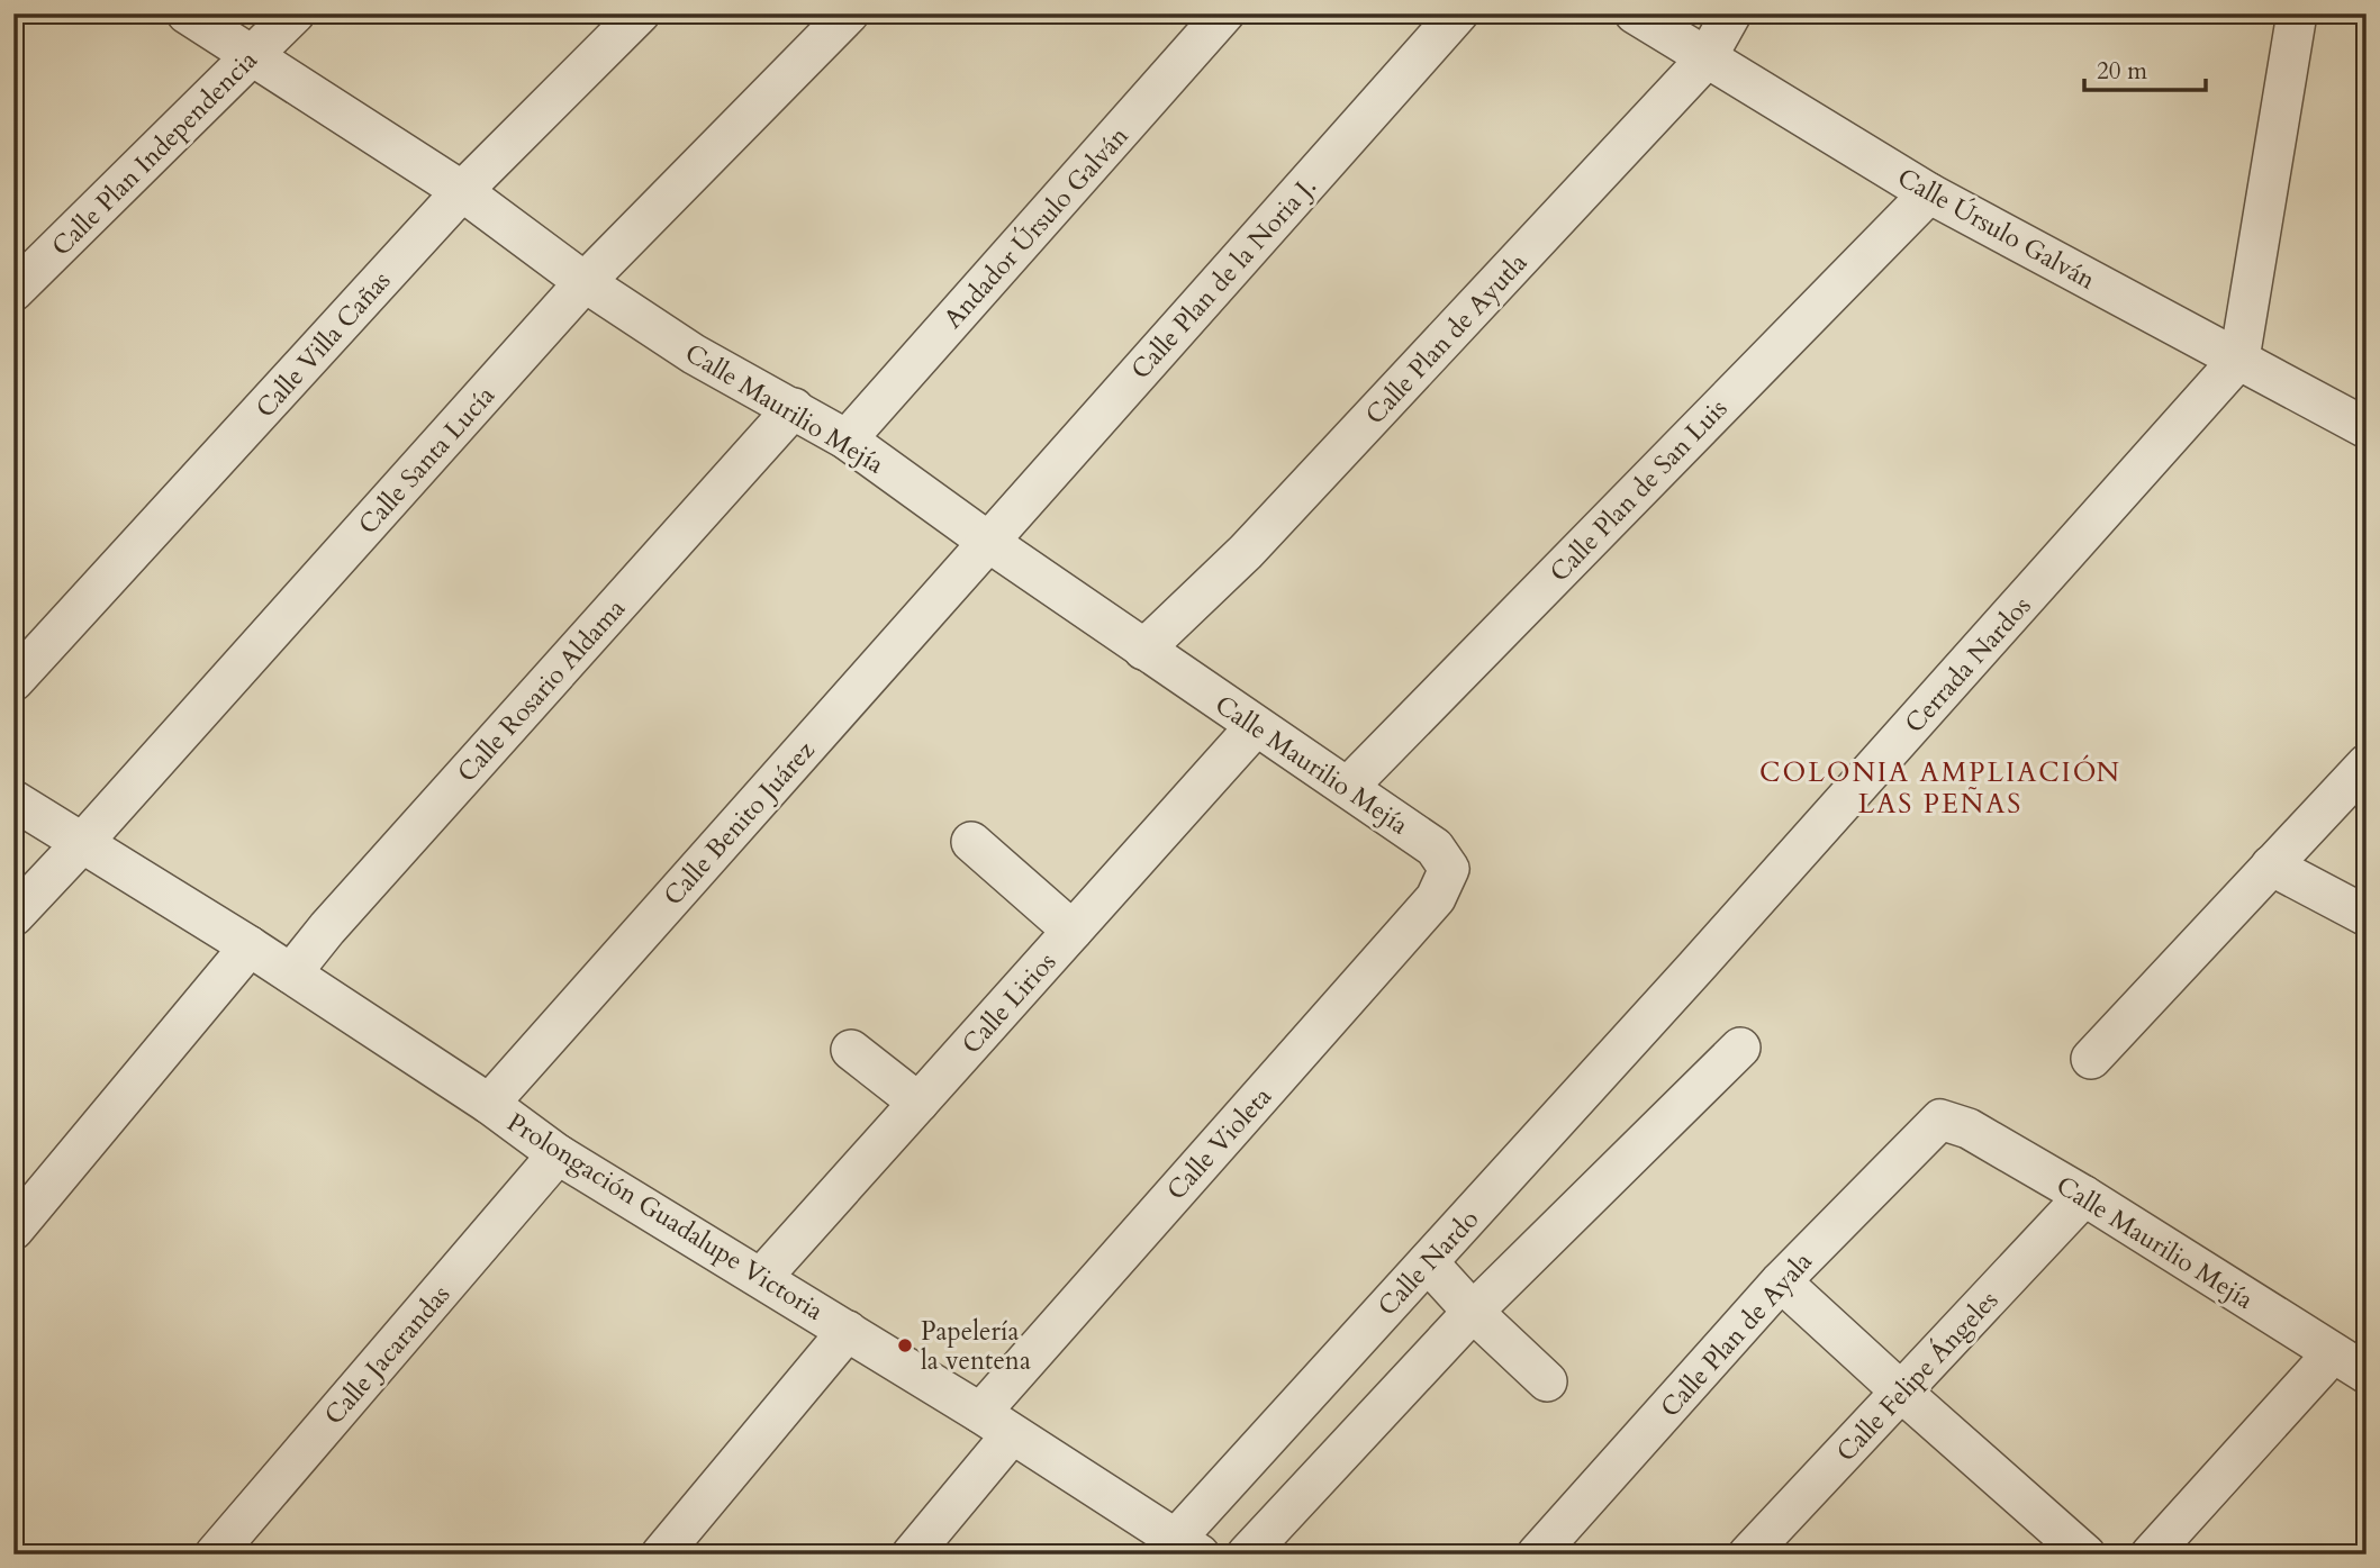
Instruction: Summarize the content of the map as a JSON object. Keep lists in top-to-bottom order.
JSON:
{
  "streets": {
    "street": [
      "Calle Plan Independencia",
      "Andador Úrsulo Galván",
      "Calle Úrsulo Galván",
      "Calle Plan de la Noria J.",
      "Calle Plan de Ayutla",
      "Calle Villa Cañas",
      "Calle Maurilio Mejía",
      "Calle Santa Lucía",
      "Calle Plan de San Luis",
      "Cerrada Nardos",
      "Calle Rosario Aldama",
      "Calle Benito Juárez",
      "Calle Lirios",
      "Calle Violeta",
      "Prolongación Guadalupe Victoria",
      "Calle Nardo",
      "Calle Plan de Ayala",
      "Calle Jacarandas",
      "Calle Felipe Ángeles"
    ]
  },
  "crossings": [
    ["Calle Plan Independencia", "Calle Maurilio Mejía"],
    ["Andador Úrsulo Galván", "Calle Maurilio Mejía"],
    ["Calle Úrsulo Galván", "Calle Plan de Ayutla"],
    ["Calle Úrsulo Galván", "Calle Plan de San Luis"],
    ["Calle Úrsulo Galván", "Cerrada Nardos"],
    ["Calle Plan de la Noria J.", "Calle Maurilio Mejía"],
    ["Calle Plan de la Noria J.", "Calle Benito Juárez"],
    ["Calle Plan de Ayutla", "Calle Maurilio Mejía"],
    ["Calle Villa Cañas", "Calle Maurilio Mejía"],
    ["Calle Maurilio Mejía", "Calle Santa Lucía"],
    ["Calle Maurilio Mejía", "Calle Plan de San Luis"],
    ["Calle Maurilio Mejía", "Calle Rosario Aldama"],
    ["Calle Maurilio Mejía", "Calle Benito Juárez"],
    ["Calle Maurilio Mejía", "Calle Lirios"],
    ["Calle Maurilio Mejía", "Calle Violeta"],
    ["Calle Maurilio Mejía", "Calle Plan de Ayala"],
    ["Calle Maurilio Mejía", "Calle Felipe Ángeles"],
    ["Calle Santa Lucía", "Prolongación Guadalupe Victoria"],
    ["Cerrada Nardos", "Calle Nardo"],
    ["Calle Rosario Aldama", "Prolongación Guadalupe Victoria"],
    ["Calle Benito Juárez", "Prolongación Guadalupe Victoria"],
    ["Calle Lirios", "Prolongación Guadalupe Victoria"],
    ["Calle Violeta", "Prolongación Guadalupe Victoria"],
    ["Prolongación Guadalupe Victoria", "Calle Nardo"],
    ["Prolongación Guadalupe Victoria", "Calle Jacarandas"]
  ],
  "districts": ["COLONIA AMPLIACIÓN LAS PEÑAS"],
  "places": ["Papelería la ventena"],
  "scale_bar": "20 m"
}
